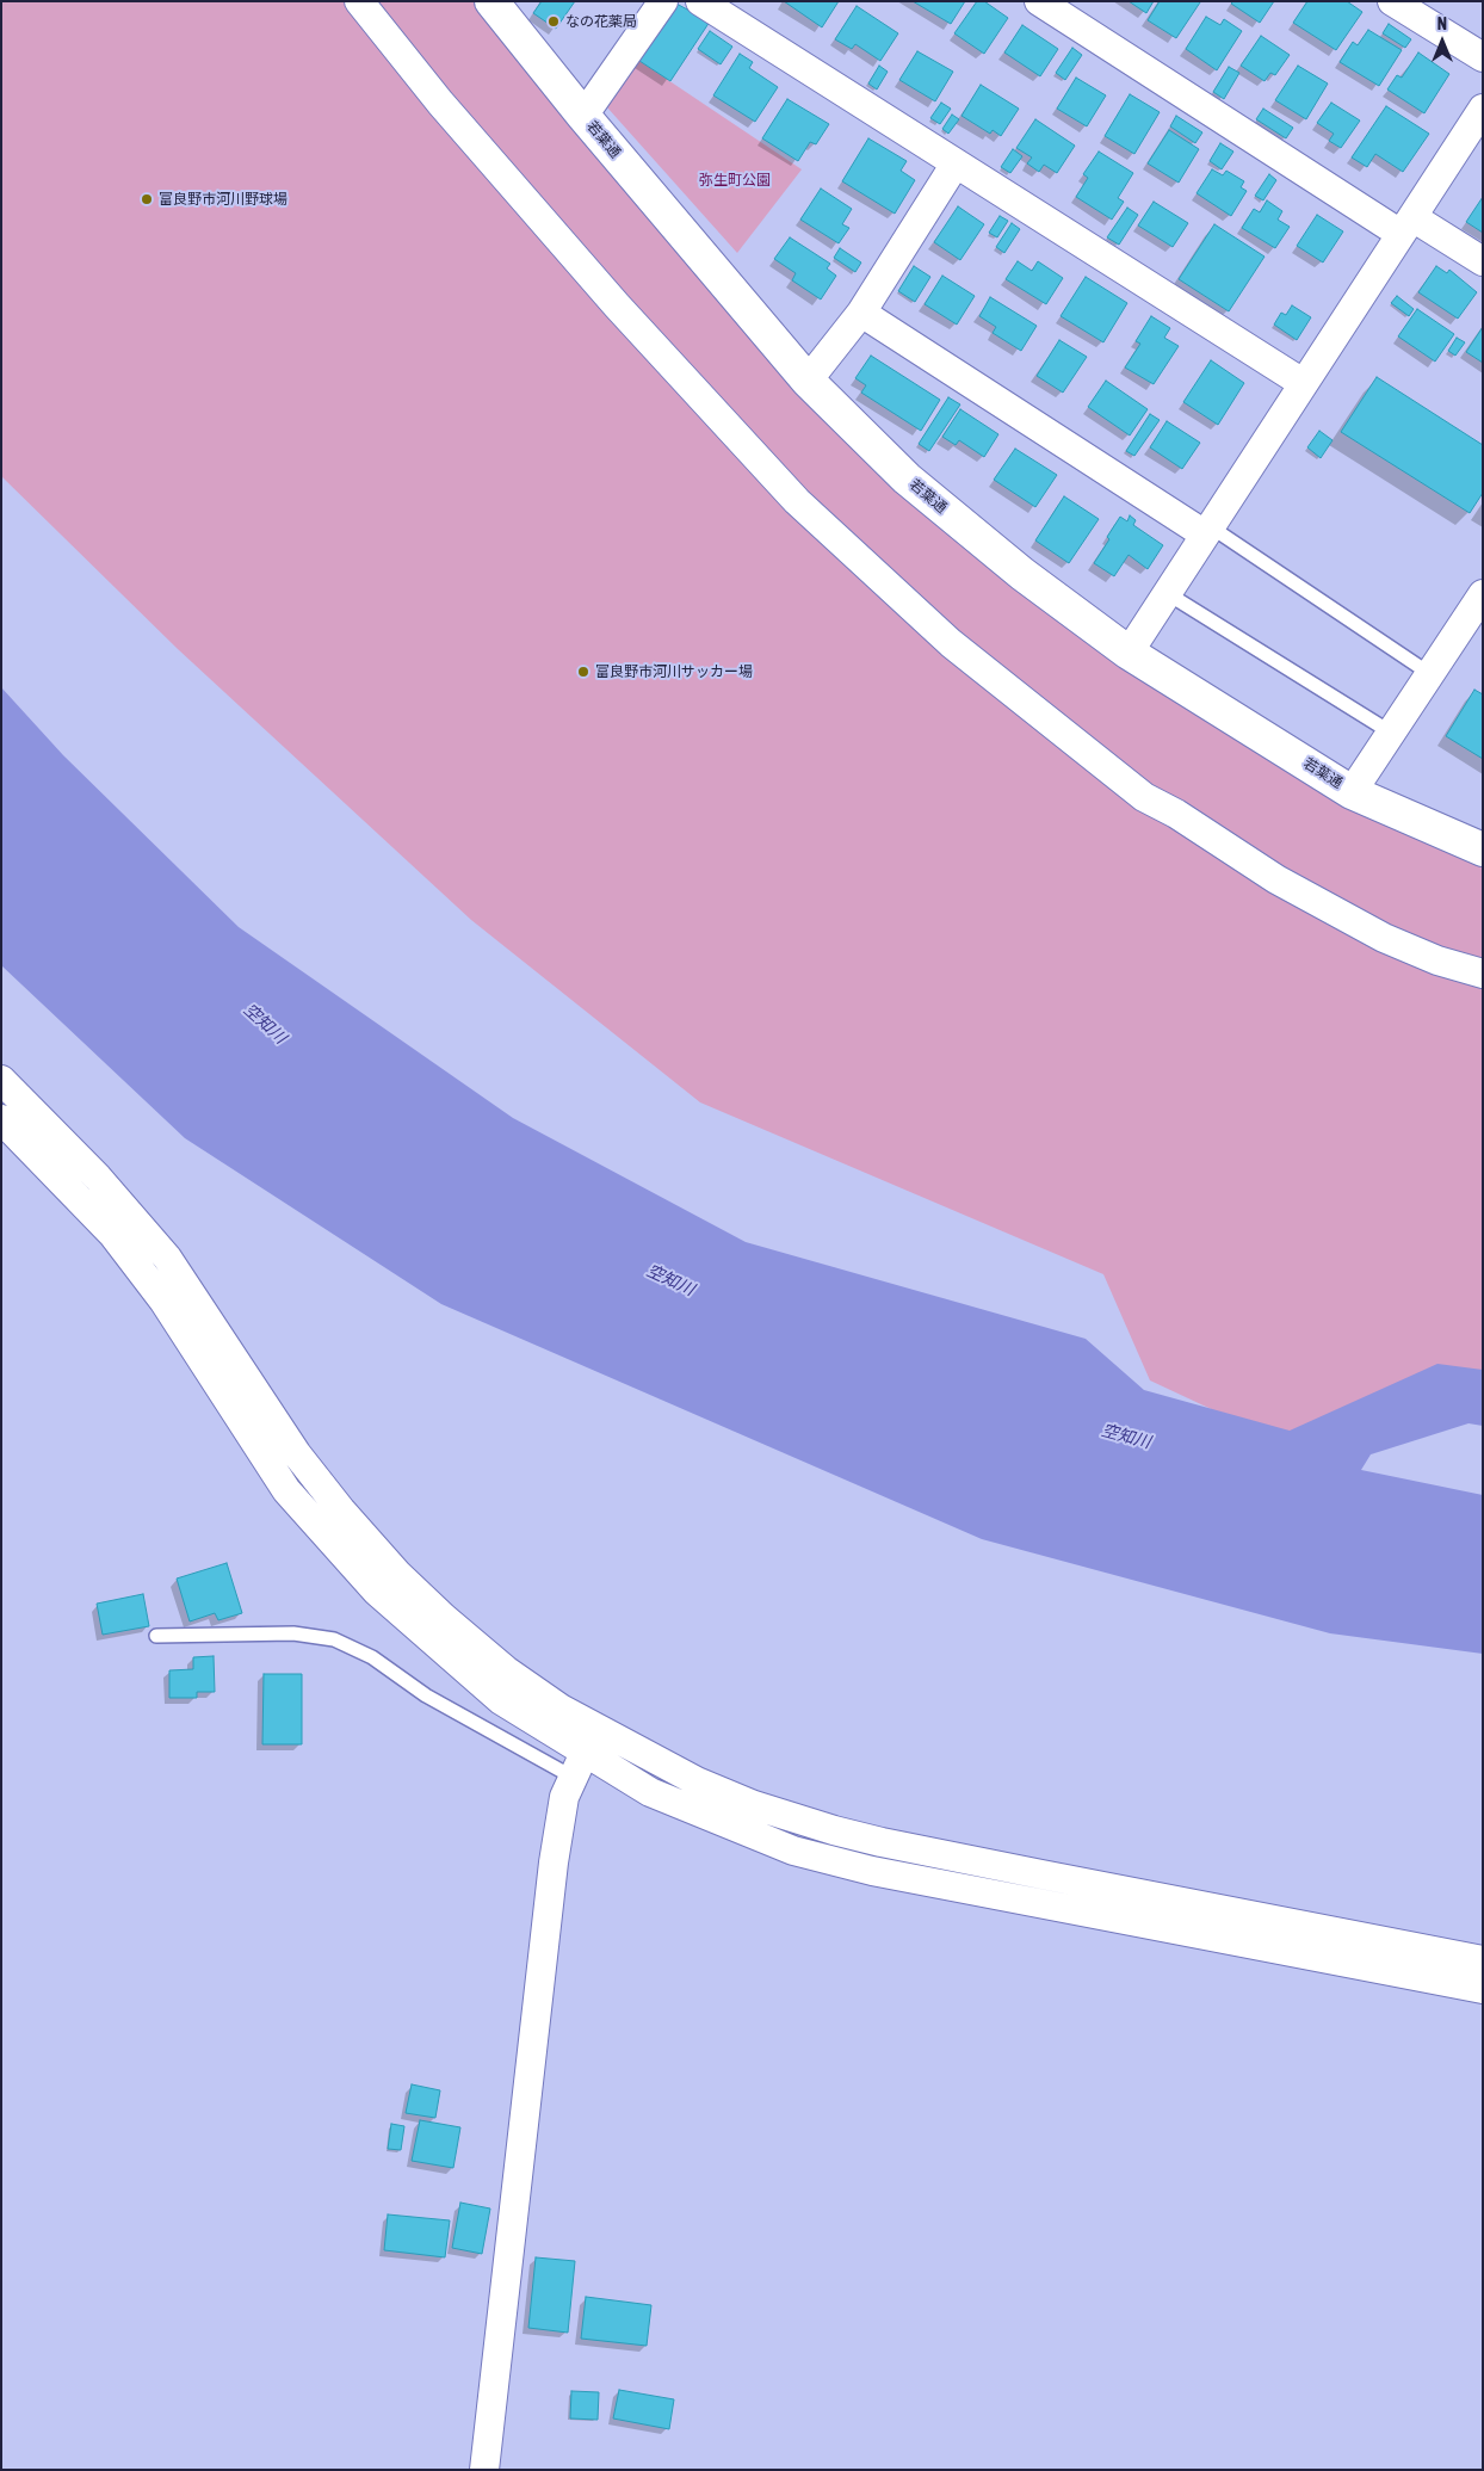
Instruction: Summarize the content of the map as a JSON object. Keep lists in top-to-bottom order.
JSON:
{
  "streets": {
    "street": ["若葉通"]
  },
  "water": ["空知川"],
  "parks": ["弥生町公園"],
  "places": ["なの花薬局", "富良野市河川野球場", "富良野市河川サッカー場"],
  "north": "top"
}
